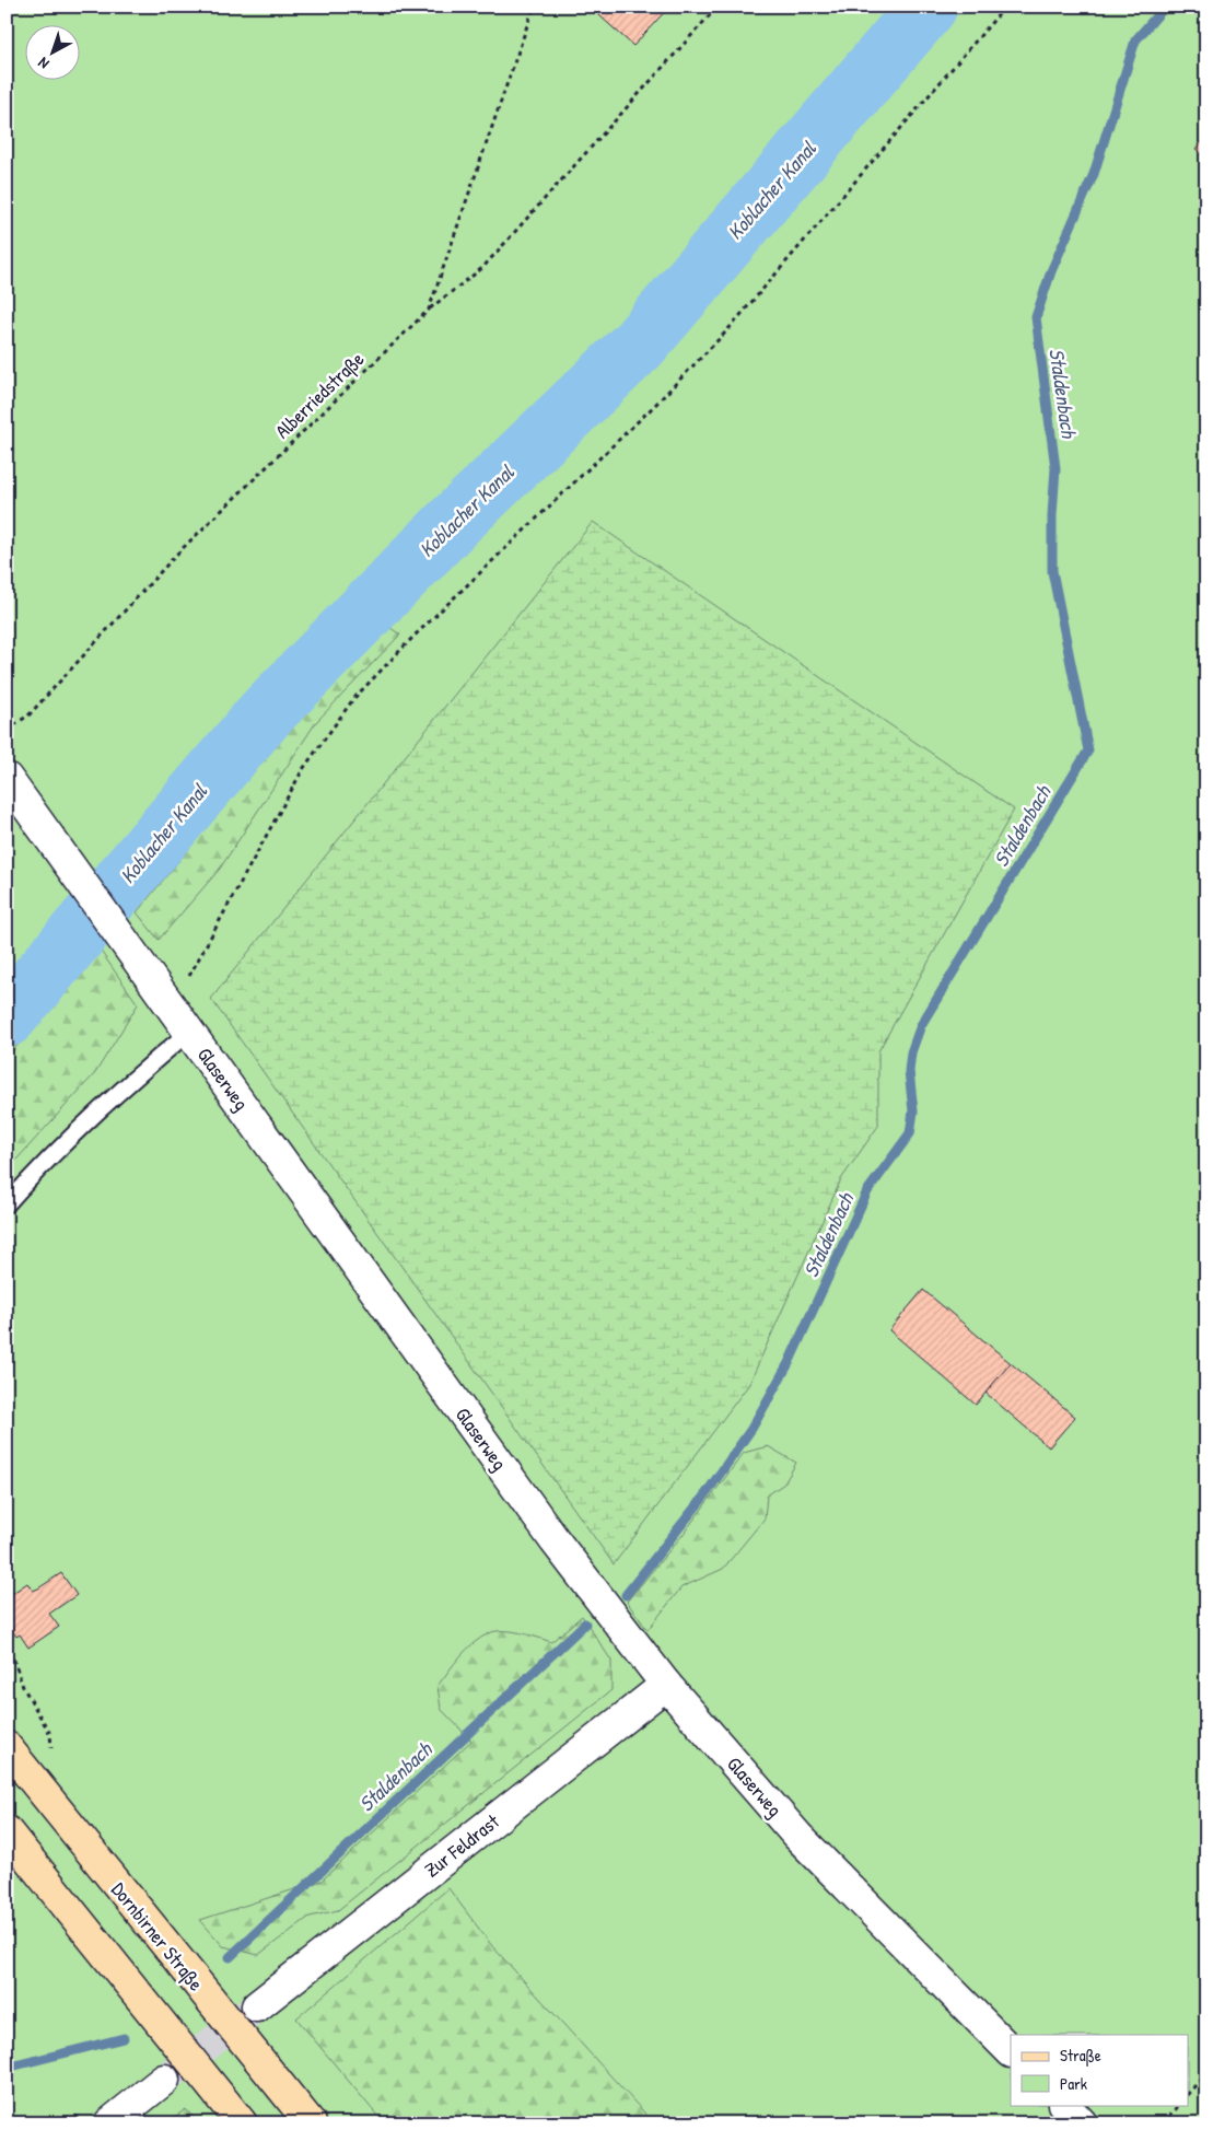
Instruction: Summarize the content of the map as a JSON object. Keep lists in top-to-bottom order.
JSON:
{
  "streets": {
    "main road": ["Dornbirner Straße"],
    "street": ["Glaserweg", "Zur Feldrast"],
    "path": ["Alberriedstraße"]
  },
  "crossings": [
    ["Glaserweg", "Zur Feldrast"]
  ],
  "water": ["Koblacher Kanal", "Staldenbach"],
  "legend": ["Straße", "Park"],
  "north": "bottom left"
}
